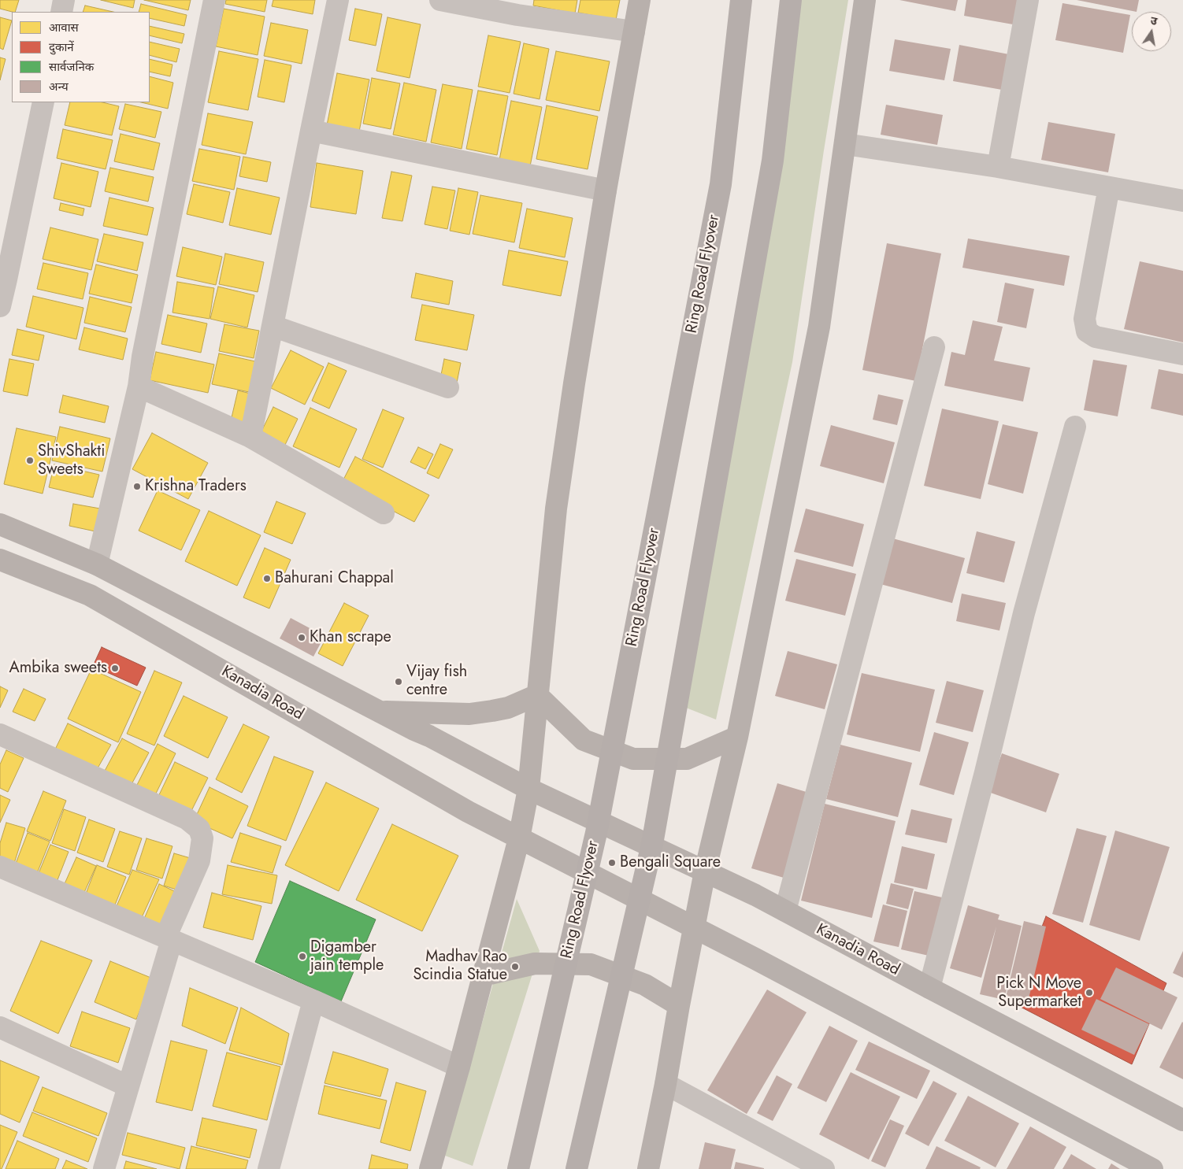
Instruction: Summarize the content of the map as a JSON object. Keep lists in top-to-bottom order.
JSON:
{
  "streets": {
    "main road": ["Ring Road Flyover"],
    "street": ["Kanadia Road"]
  },
  "places": [
    "ShivShakti Sweets",
    "Krishna Traders",
    "Bahurani Chappal",
    "Khan scrape",
    "Ambika sweets",
    "Vijay fish centre",
    "Bengali Square",
    "Digamber jain temple",
    "Madhav Rao Scindia Statue",
    "Pick N Move Supermarket"
  ],
  "legend": [
    "आवास",
    "दुकानें",
    "सार्वजनिक",
    "अन्य"
  ],
  "north": "top"
}
